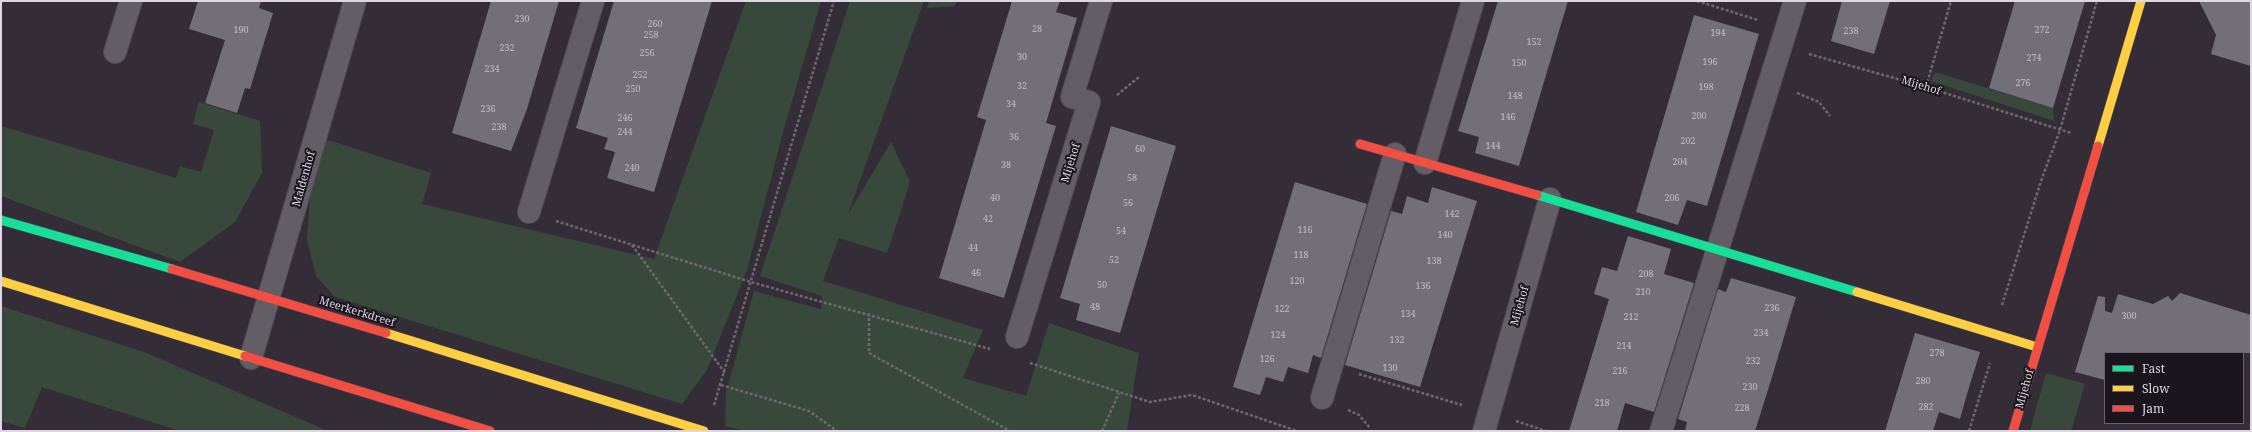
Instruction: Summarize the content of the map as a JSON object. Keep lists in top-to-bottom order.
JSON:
{
  "streets": {
    "street": ["Mijehof", "Maldenhof", "Meerkerkdreef"]
  },
  "crossings": [
    ["Maldenhof", "Meerkerkdreef"]
  ],
  "house_numbers": [
    "230",
    "260",
    "28",
    "190",
    "272",
    "238",
    "194",
    "258",
    "152",
    "232",
    "256",
    "30",
    "274",
    "196",
    "150",
    "234",
    "252",
    "276",
    "32",
    "198",
    "250",
    "148",
    "34",
    "236",
    "200",
    "146",
    "246",
    "238",
    "244",
    "36",
    "202",
    "144",
    "60",
    "204",
    "38",
    "240",
    "58",
    "40",
    "206",
    "56",
    "142",
    "42",
    "116",
    "54",
    "140",
    "44",
    "118",
    "52",
    "138",
    "46",
    "208",
    "120",
    "50",
    "136",
    "210",
    "48",
    "236",
    "122",
    "134",
    "300",
    "212",
    "234",
    "124",
    "132",
    "214",
    "278",
    "126",
    "232",
    "130",
    "216",
    "280",
    "230",
    "218",
    "282",
    "228"
  ],
  "legend": ["Fast", "Slow", "Jam"]
}
